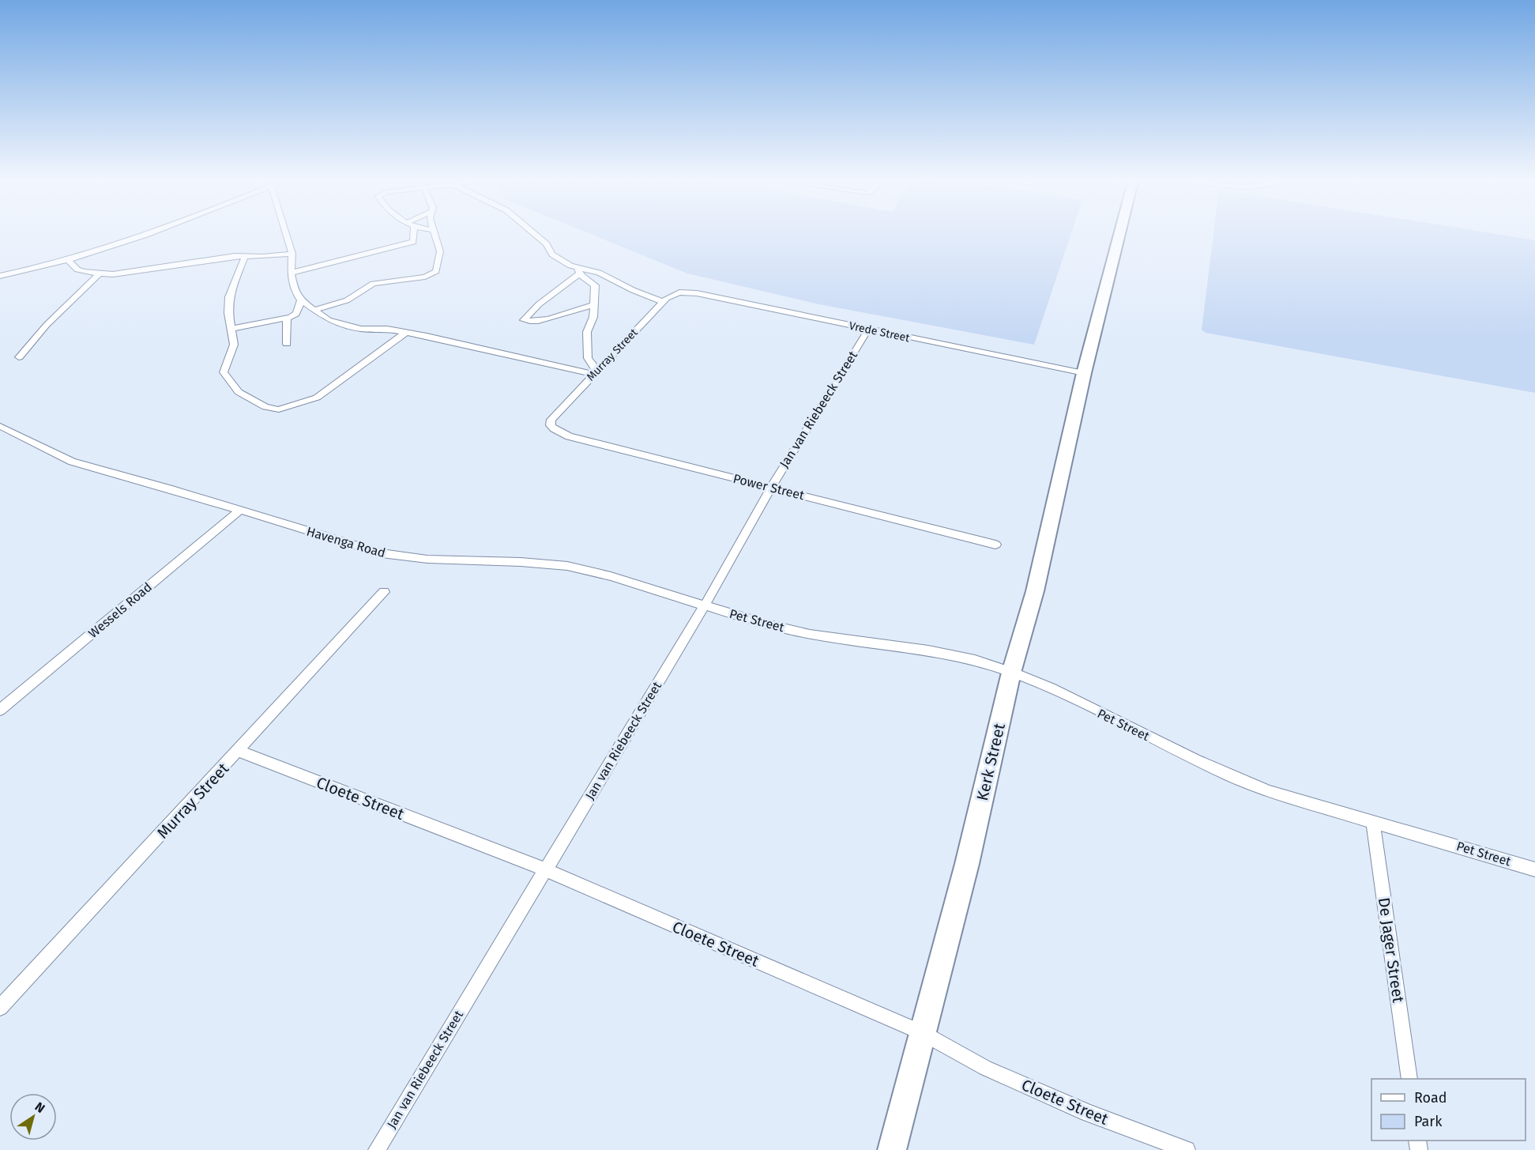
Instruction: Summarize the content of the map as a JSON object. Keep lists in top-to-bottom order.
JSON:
{
  "streets": {
    "highway": ["Kerk Street"],
    "street": [
      "Vrede Street",
      "Murray Street",
      "Jan van Riebeeck Street",
      "Power Street",
      "Havenga Road",
      "Wessels Road",
      "Pet Street",
      "Cloete Street",
      "De Jager Street"
    ]
  },
  "crossings": [
    ["Vrede Street", "Murray Street"],
    ["Vrede Street", "Jan van Riebeeck Street"],
    ["Vrede Street", "Kerk Street"],
    ["Murray Street", "Power Street"],
    ["Murray Street", "Cloete Street"],
    ["Jan van Riebeeck Street", "Power Street"],
    ["Jan van Riebeeck Street", "Havenga Road"],
    ["Jan van Riebeeck Street", "Pet Street"],
    ["Jan van Riebeeck Street", "Cloete Street"],
    ["Havenga Road", "Wessels Road"],
    ["Havenga Road", "Pet Street"],
    ["Pet Street", "Kerk Street"],
    ["Pet Street", "De Jager Street"],
    ["Kerk Street", "Cloete Street"]
  ],
  "legend": ["Road", "Park"],
  "north": "top right"
}
